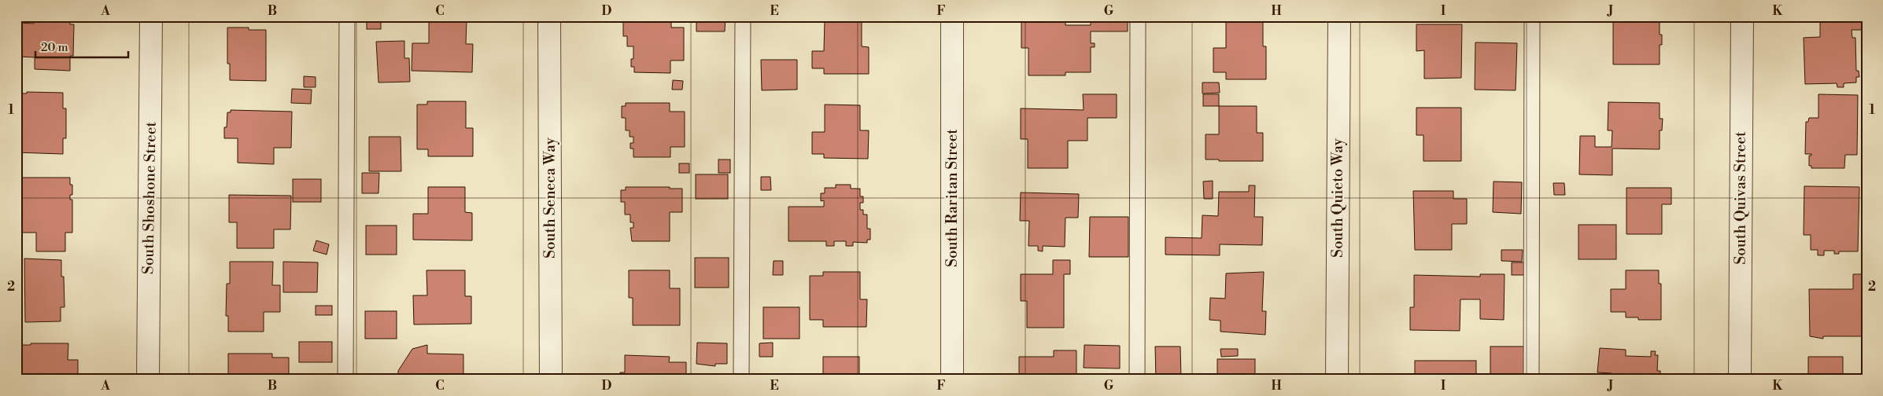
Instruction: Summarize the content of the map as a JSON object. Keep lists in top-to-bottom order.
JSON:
{
  "streets": {
    "street": [
      "South Shoshone Street",
      "South Seneca Way",
      "South Raritan Street",
      "South Quieto Way",
      "South Quivas Street"
    ]
  },
  "scale_bar": "20 m",
  "grid": {
    "columns": [
      "A",
      "B",
      "C",
      "D",
      "E",
      "F",
      "G",
      "H",
      "I",
      "J",
      "K"
    ],
    "rows": ["1", "2"]
  }
}
